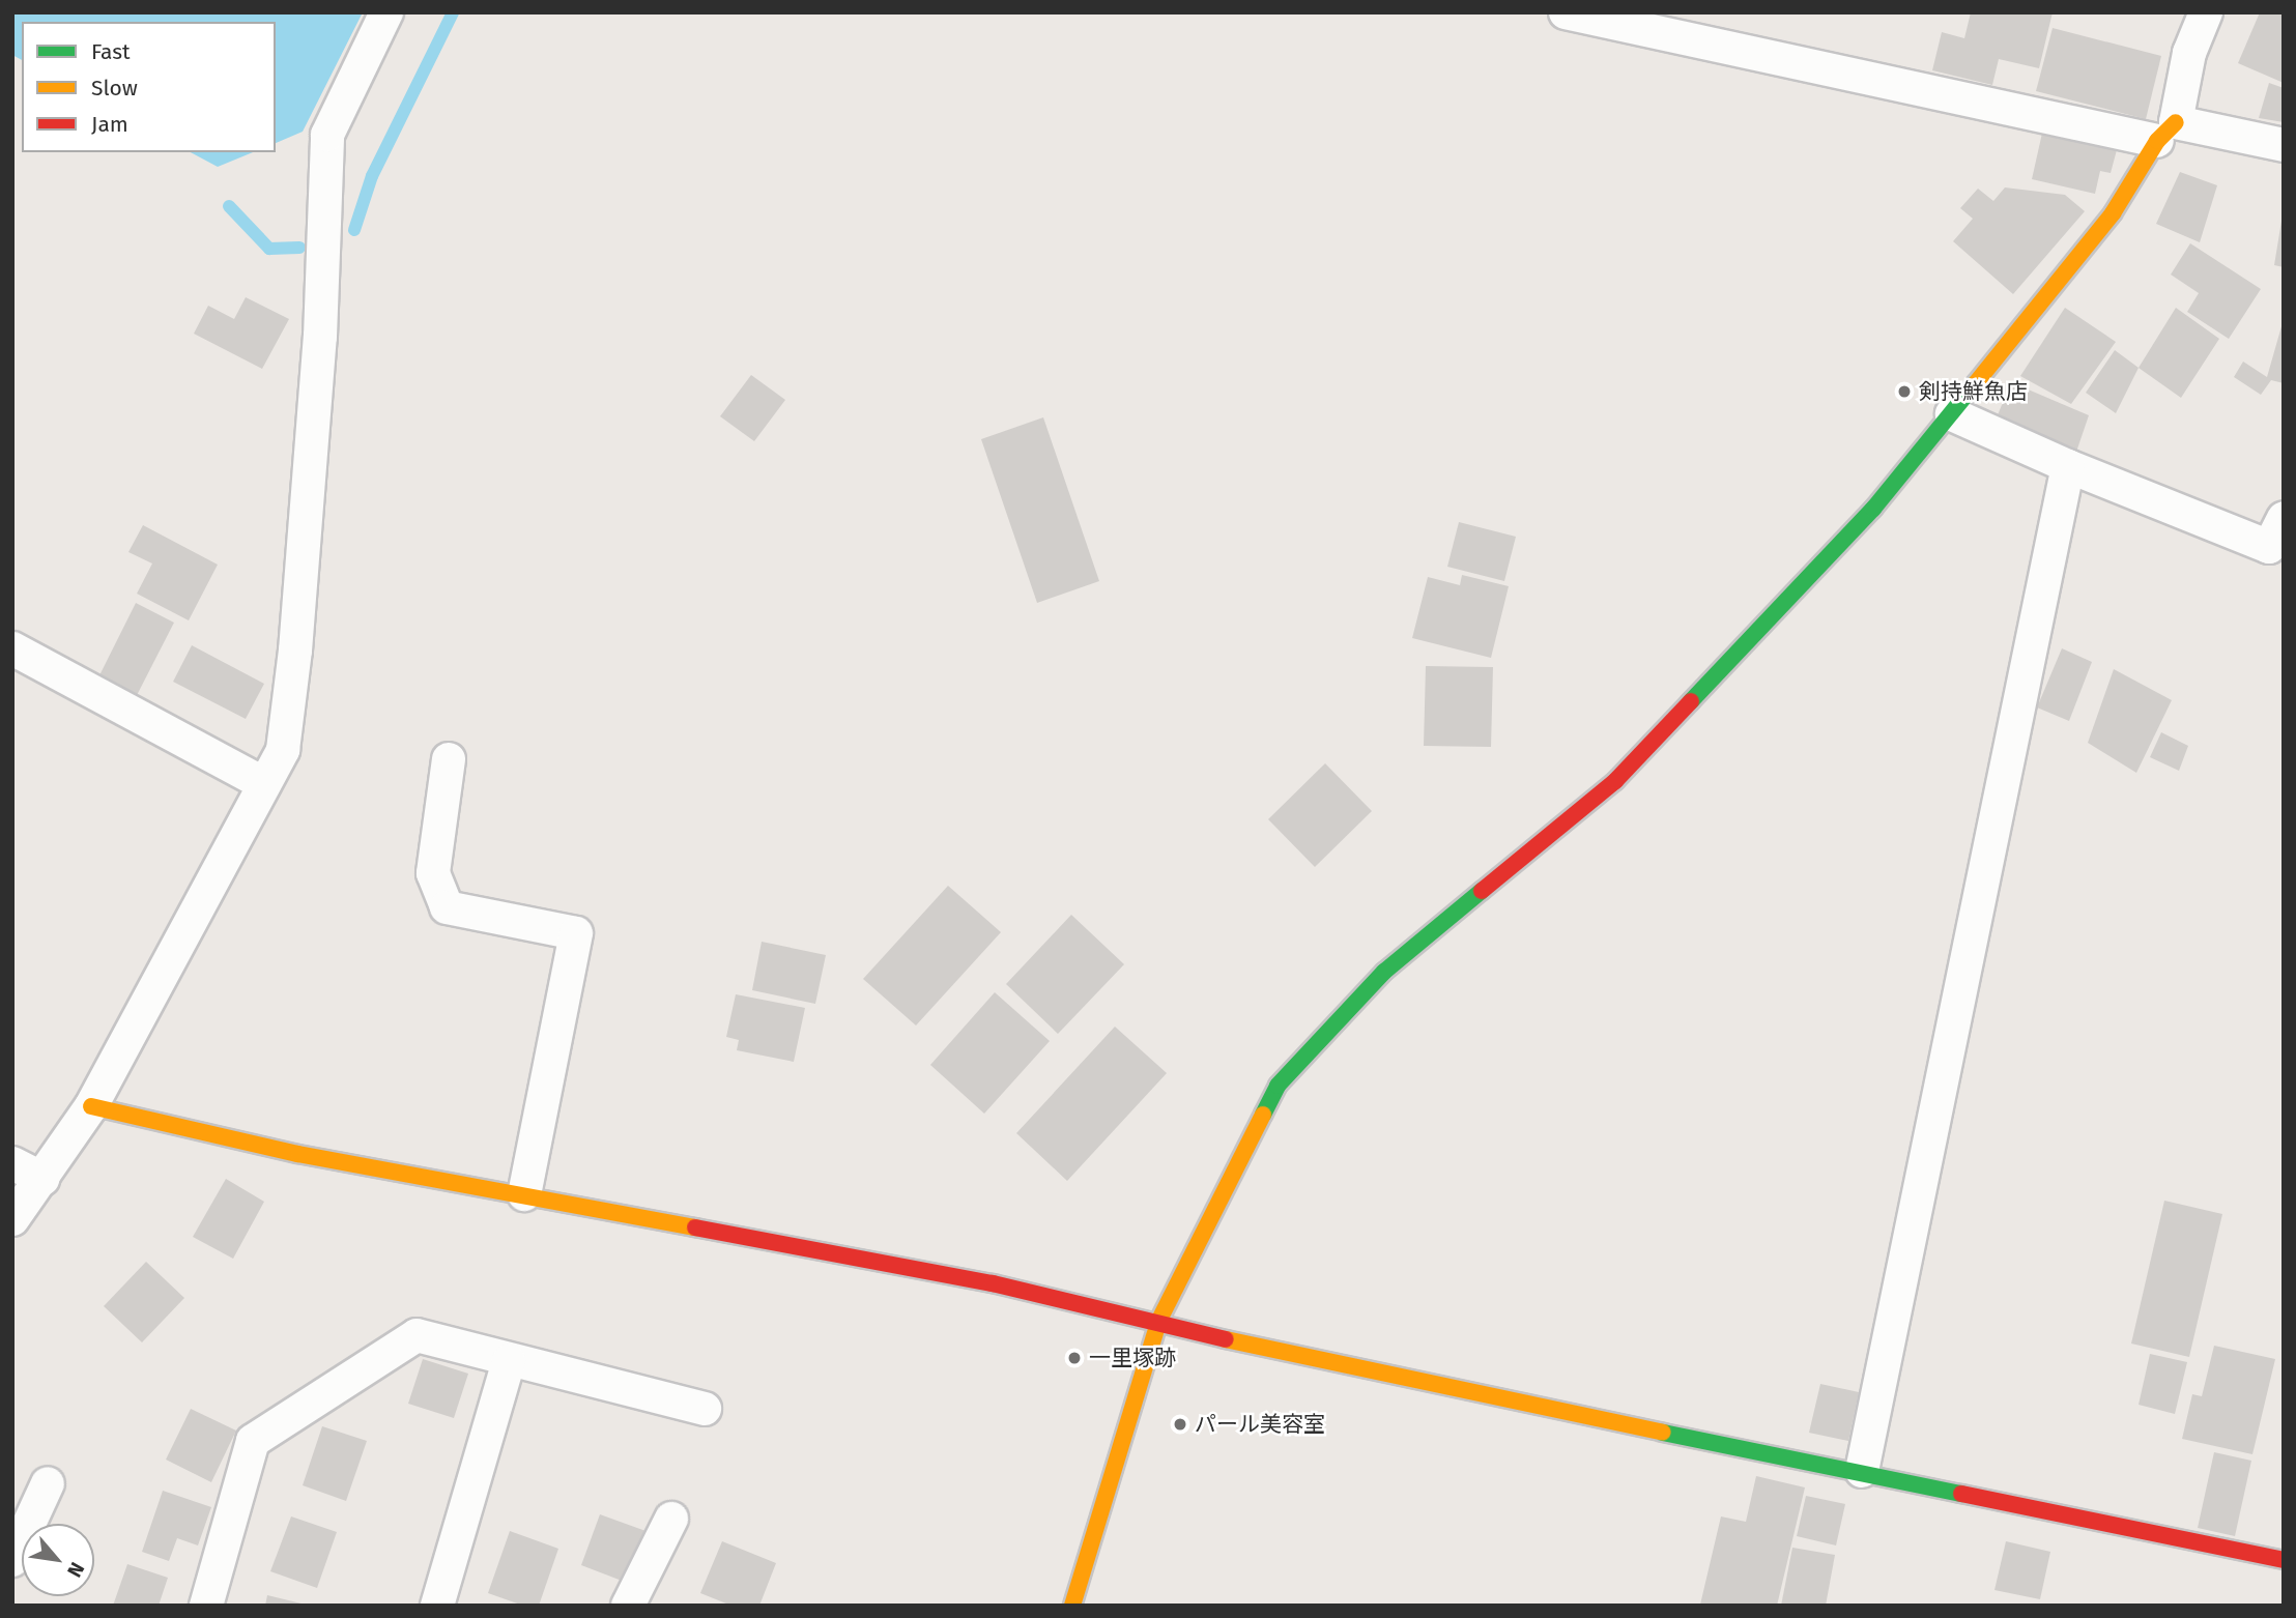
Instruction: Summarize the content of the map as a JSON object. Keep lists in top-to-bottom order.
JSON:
{
  "places": ["剣持鮮魚店", "一里塚跡", "パール美容室"],
  "legend": ["Fast", "Slow", "Jam"],
  "north": "bottom right"
}
